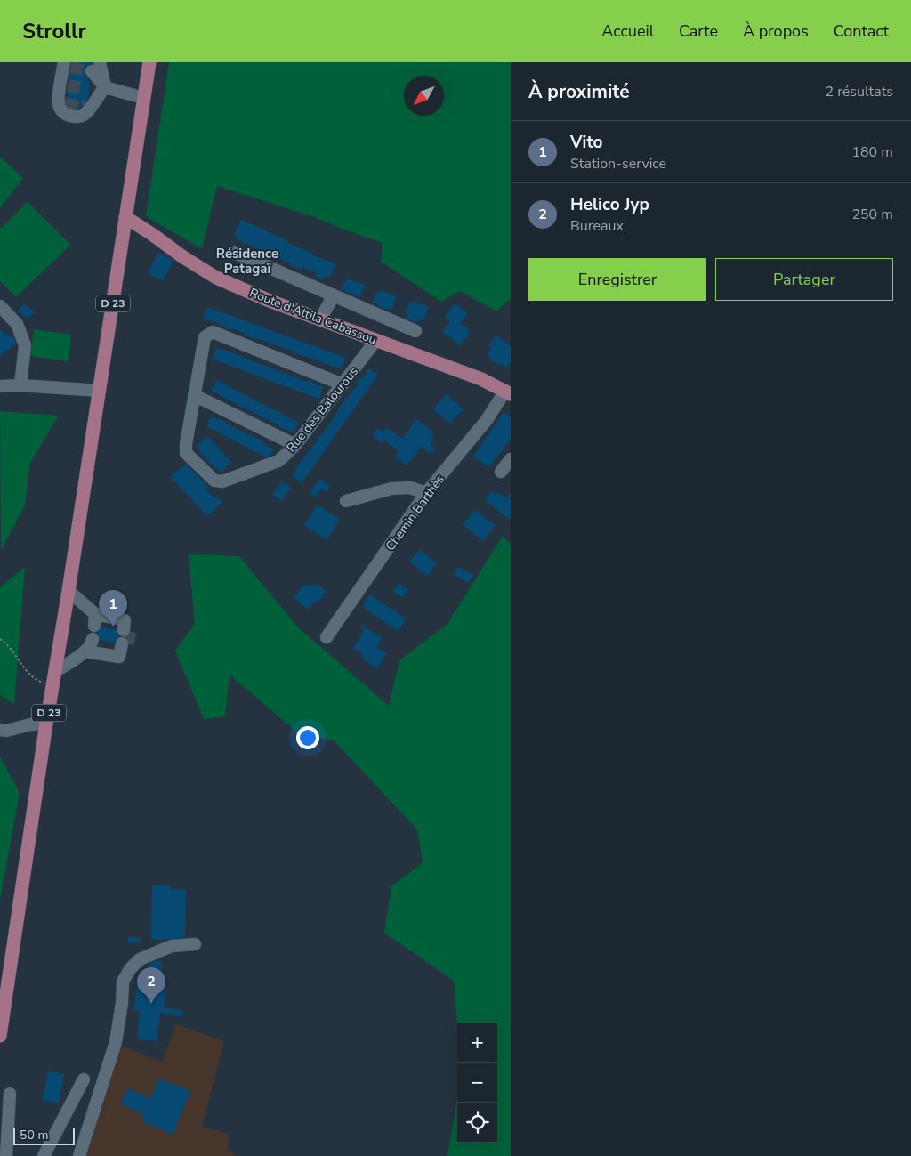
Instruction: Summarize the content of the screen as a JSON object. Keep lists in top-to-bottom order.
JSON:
{
  "streets": {
    "main road": ["D 23", "Route d'Attila Cabassou"],
    "street": ["Rue des Balourous", "Chemin Barthès"]
  },
  "crossings": [
    ["D 23", "Route d'Attila Cabassou"],
    ["Route d'Attila Cabassou", "Rue des Balourous"],
    ["Route d'Attila Cabassou", "Chemin Barthès"]
  ],
  "districts": ["Résidence Patagaï"],
  "scale_bar": "50 m",
  "north": "bottom left",
  "page": {
    "header": "Strollr",
    "nav": [
      "Accueil",
      "Carte",
      "À propos",
      "Contact"
    ],
    "heading": ["À proximité", "2 résultats"],
    "list": [
      {
        "mark": "1",
        "name": "Vito",
        "note": "Station-service",
        "value": "180 m"
      },
      {
        "mark": "2",
        "name": "Helico Jyp",
        "note": "Bureaux",
        "value": "250 m"
      }
    ],
    "buttons": ["Enregistrer", "Partager"],
    "pins": ["1", "2"],
    "map_buttons": ["+", "−"],
    "scale": "50 m"
  }
}
